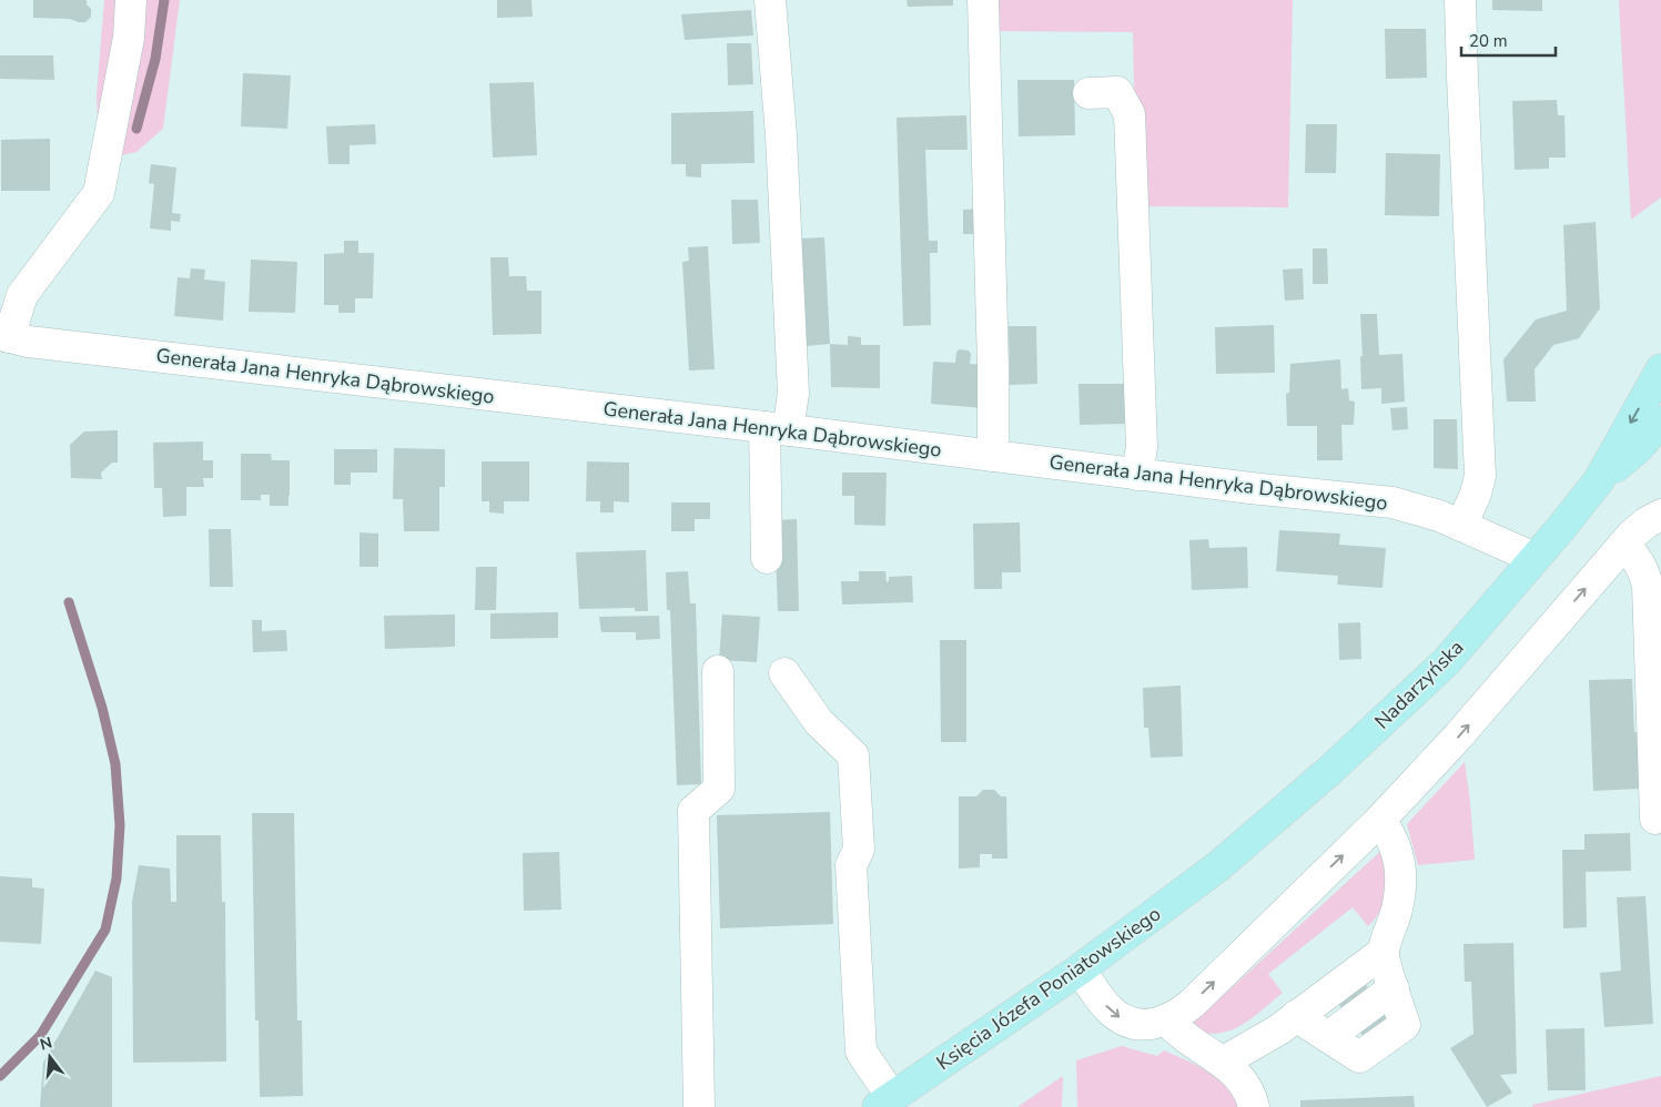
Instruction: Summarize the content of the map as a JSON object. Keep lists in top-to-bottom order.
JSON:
{
  "streets": {
    "main road": ["Nadarzyńska", "Księcia Józefa Poniatowskiego"],
    "street": ["Generała Jana Henryka Dąbrowskiego"]
  },
  "crossings": [
    ["Generała Jana Henryka Dąbrowskiego", "Nadarzyńska"],
    ["Nadarzyńska", "Księcia Józefa Poniatowskiego"]
  ],
  "scale_bar": "20 m",
  "north": "top"
}
